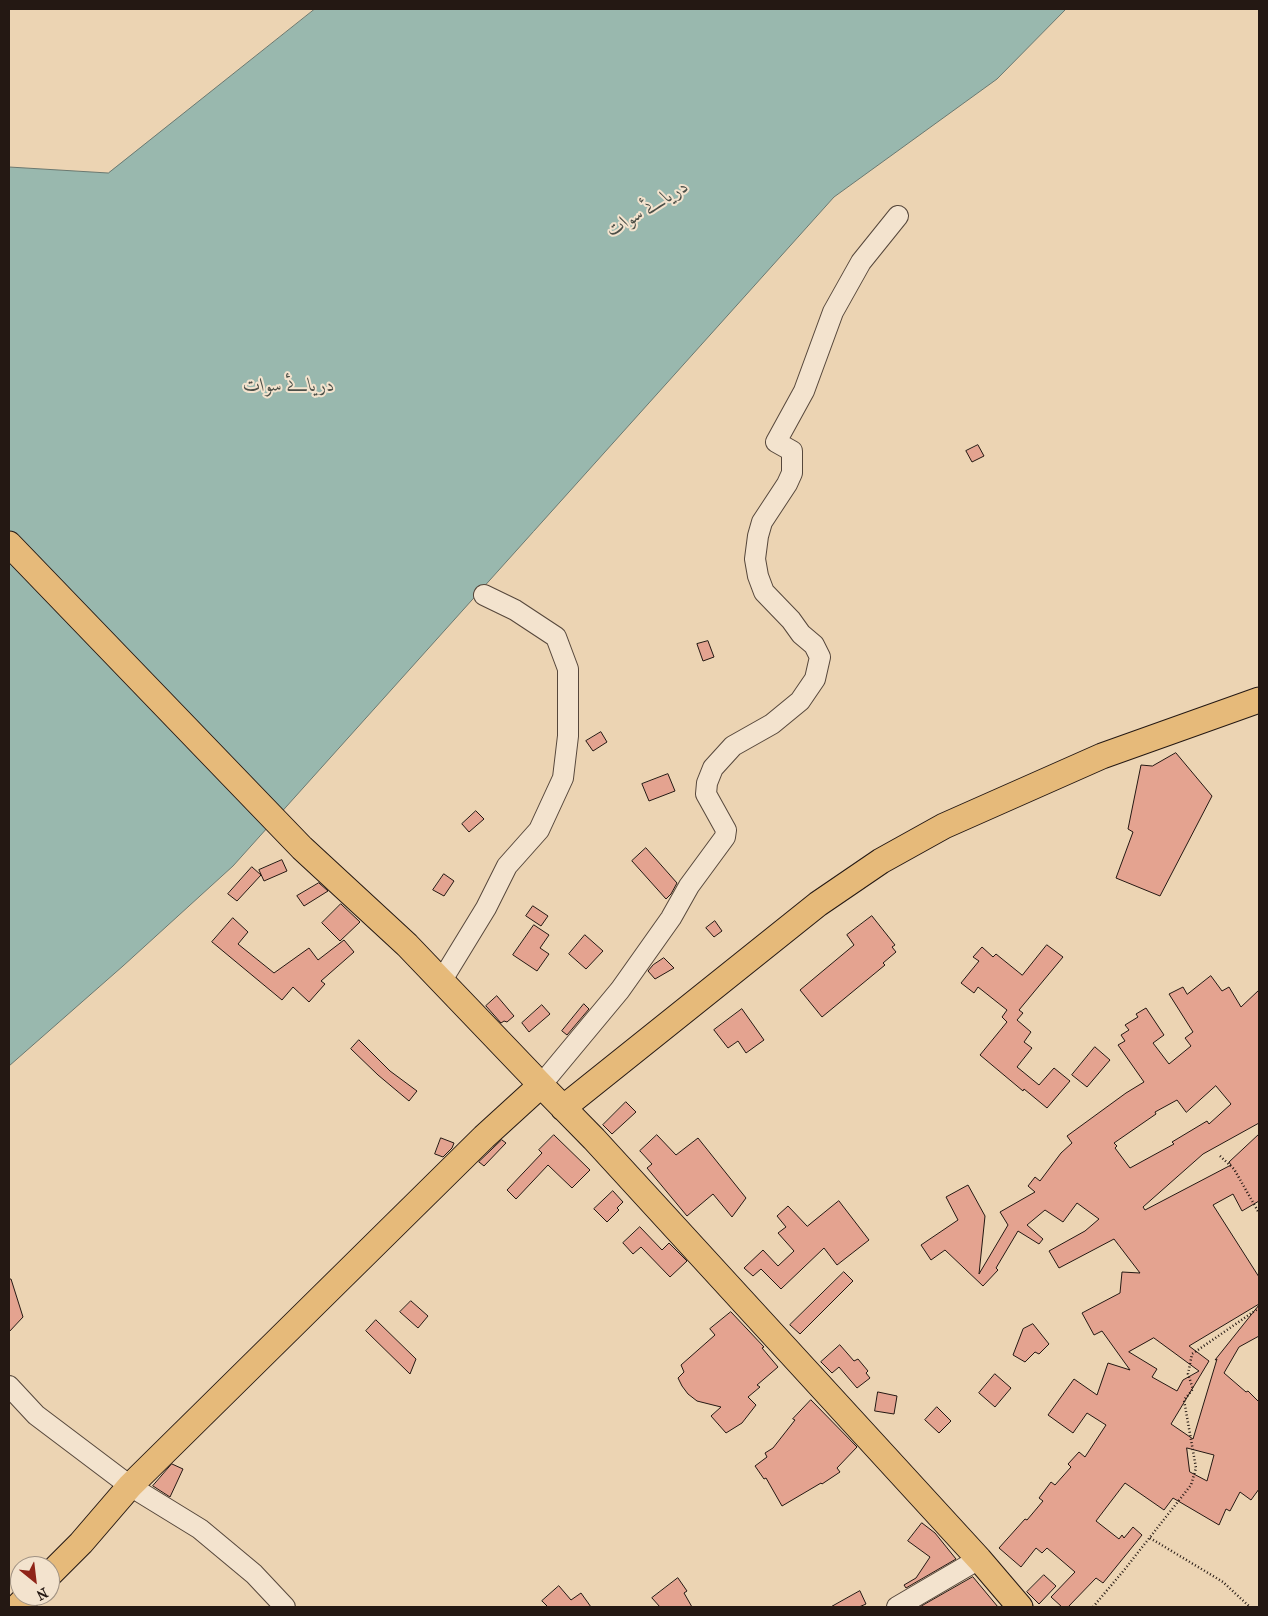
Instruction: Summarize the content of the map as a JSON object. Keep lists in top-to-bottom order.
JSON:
{
  "water": ["دریائے سوات"],
  "north": "bottom right"
}
